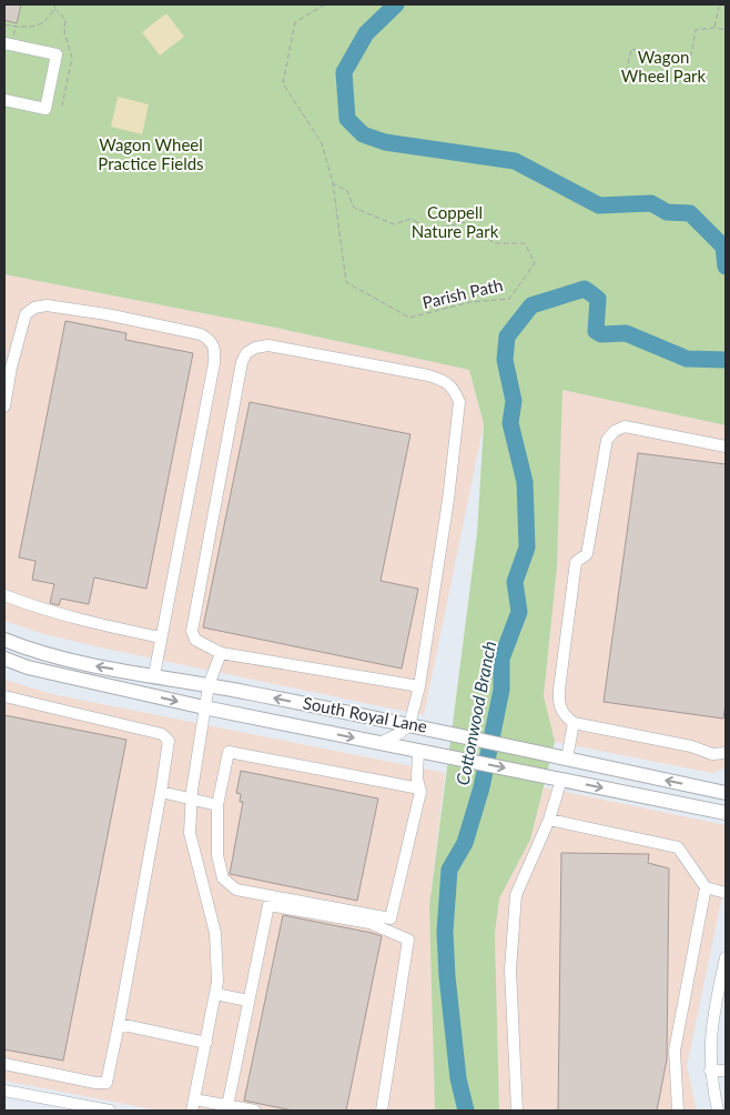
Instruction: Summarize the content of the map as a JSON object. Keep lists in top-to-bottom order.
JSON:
{
  "streets": {
    "main road": ["South Royal Lane"],
    "path": ["Parish Path"]
  },
  "water": ["Cottonwood Branch"],
  "parks": ["Wagon Wheel Park", "Wagon Wheel Practice Fields", "Coppell Nature Park"]
}
